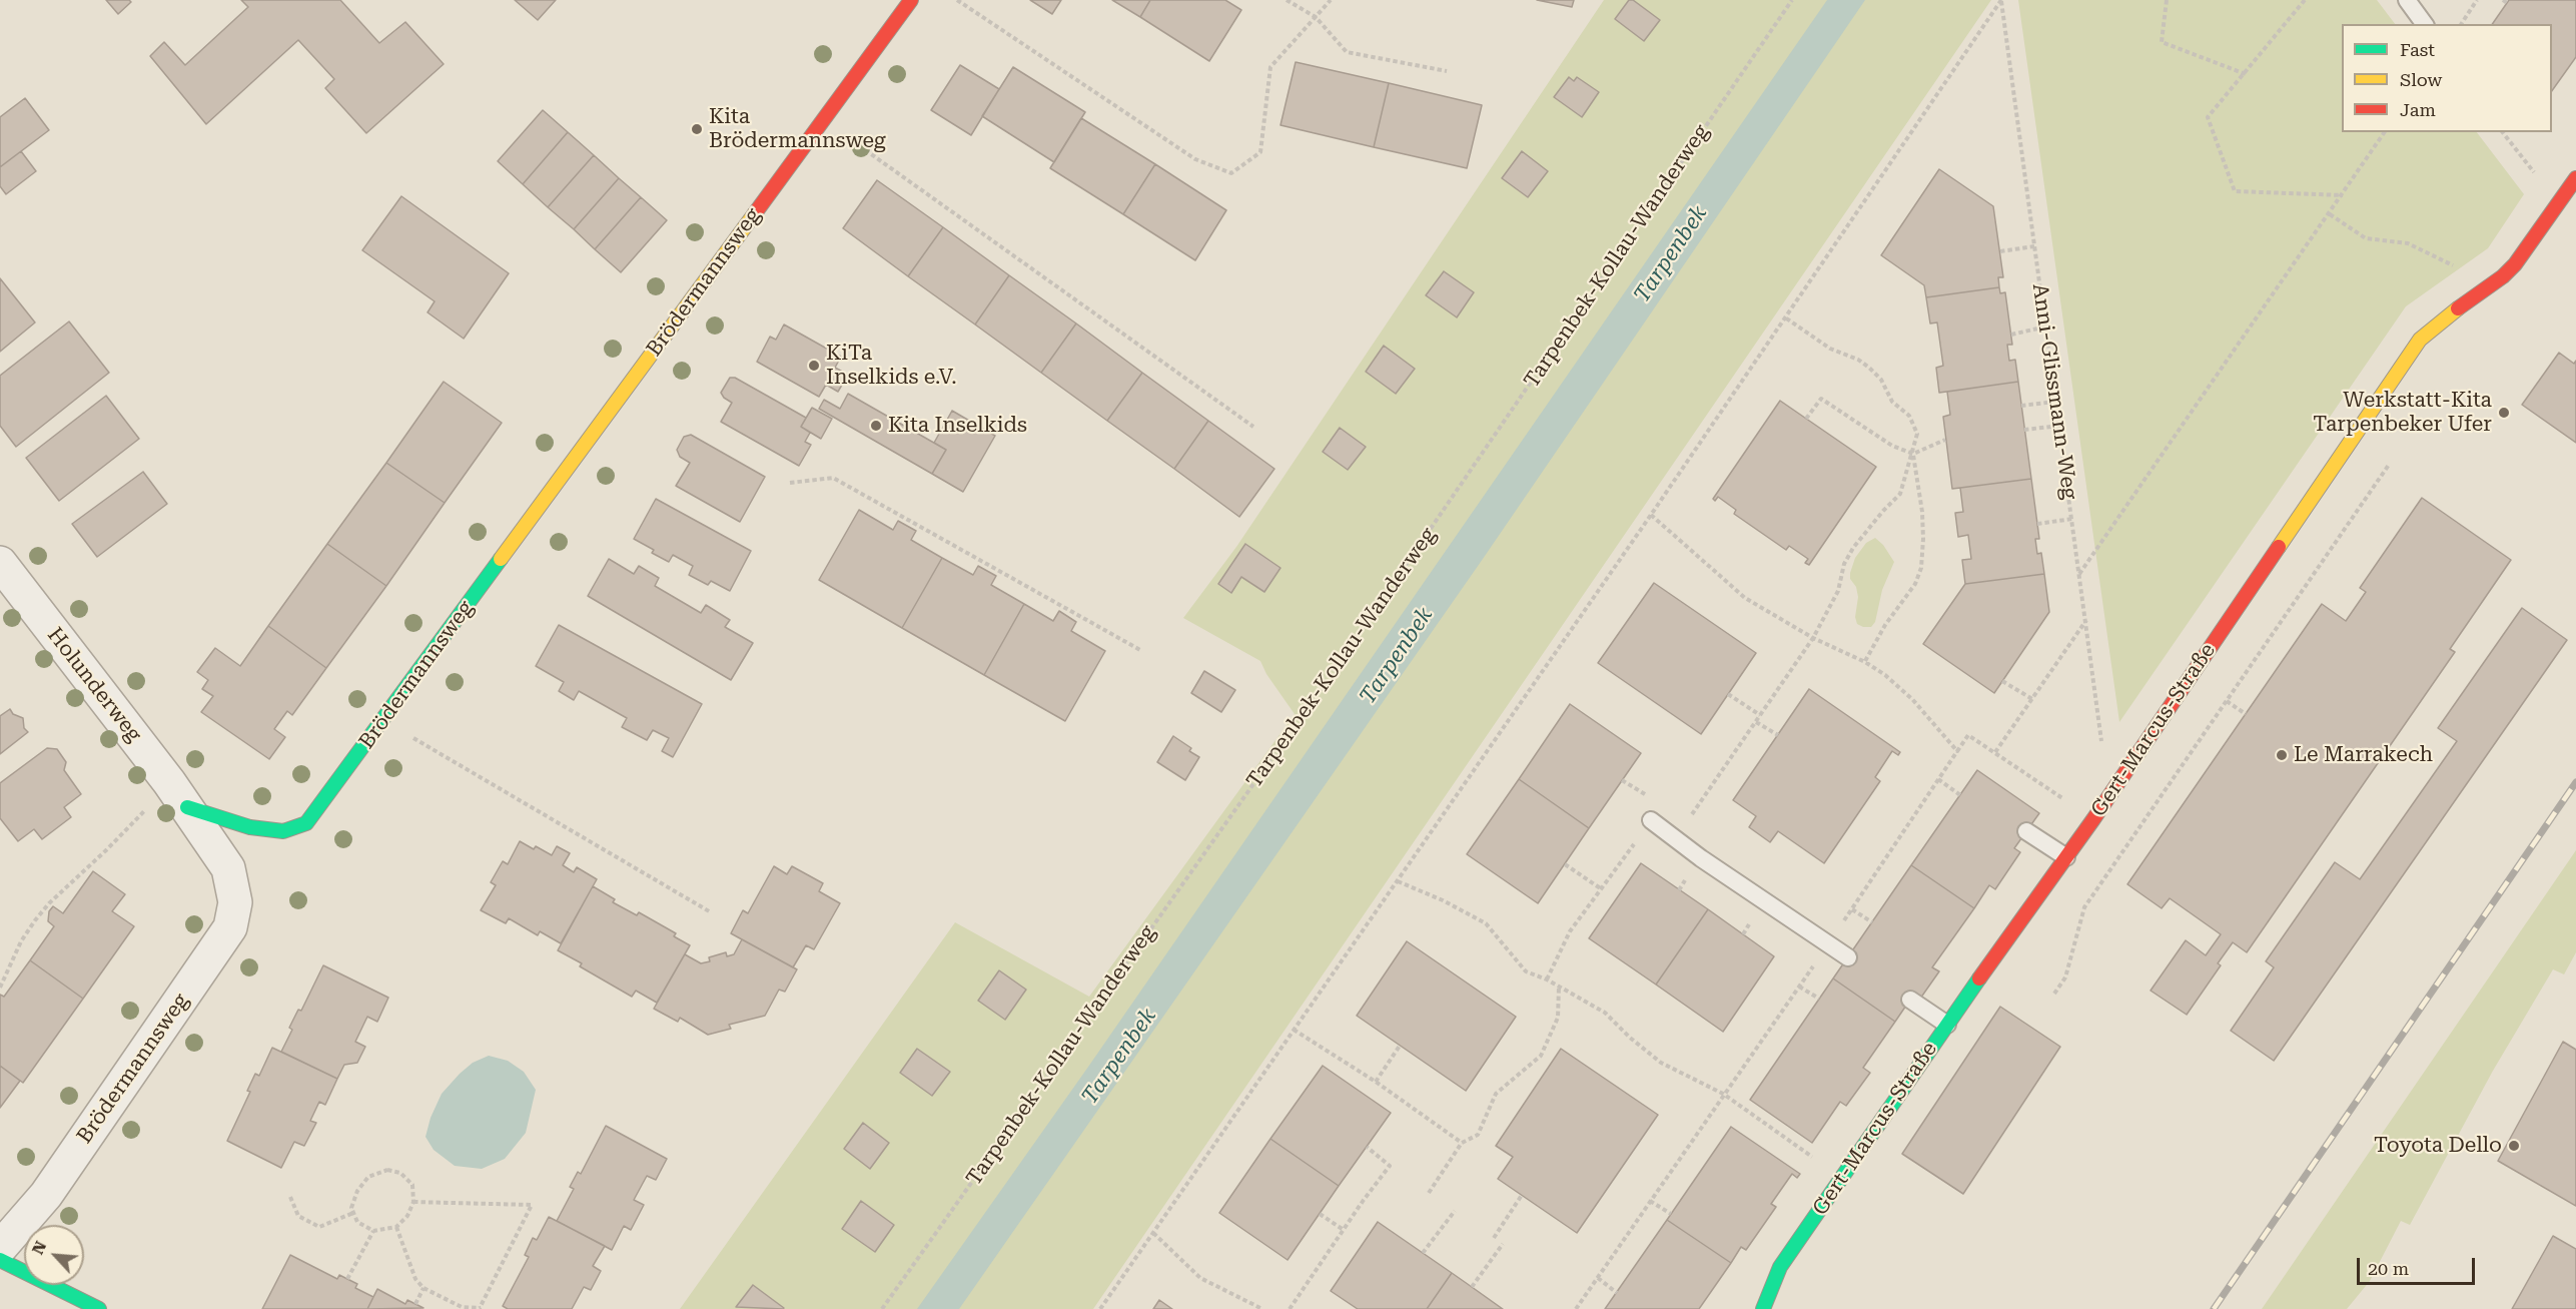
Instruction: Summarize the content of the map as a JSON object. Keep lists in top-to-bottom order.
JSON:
{
  "streets": {
    "street": ["Brödermannsweg", "Holunderweg", "Gert-Marcus-Straße"],
    "path": ["Tarpenbek-Kollau-Wanderweg", "Anni-Glissmann-Weg"]
  },
  "crossings": [
    ["Brödermannsweg", "Holunderweg"],
    ["Anni-Glissmann-Weg", "Gert-Marcus-Straße"]
  ],
  "water": ["Tarpenbek"],
  "places": [
    "Kita Brödermannsweg",
    "KiTa Inselkids e.V.",
    "Werkstatt-Kita Tarpenbeker Ufer",
    "Kita Inselkids",
    "Le Marrakech",
    "Toyota Dello"
  ],
  "legend": ["Fast", "Slow", "Jam"],
  "scale_bar": "20 m",
  "north": "top left"
}
